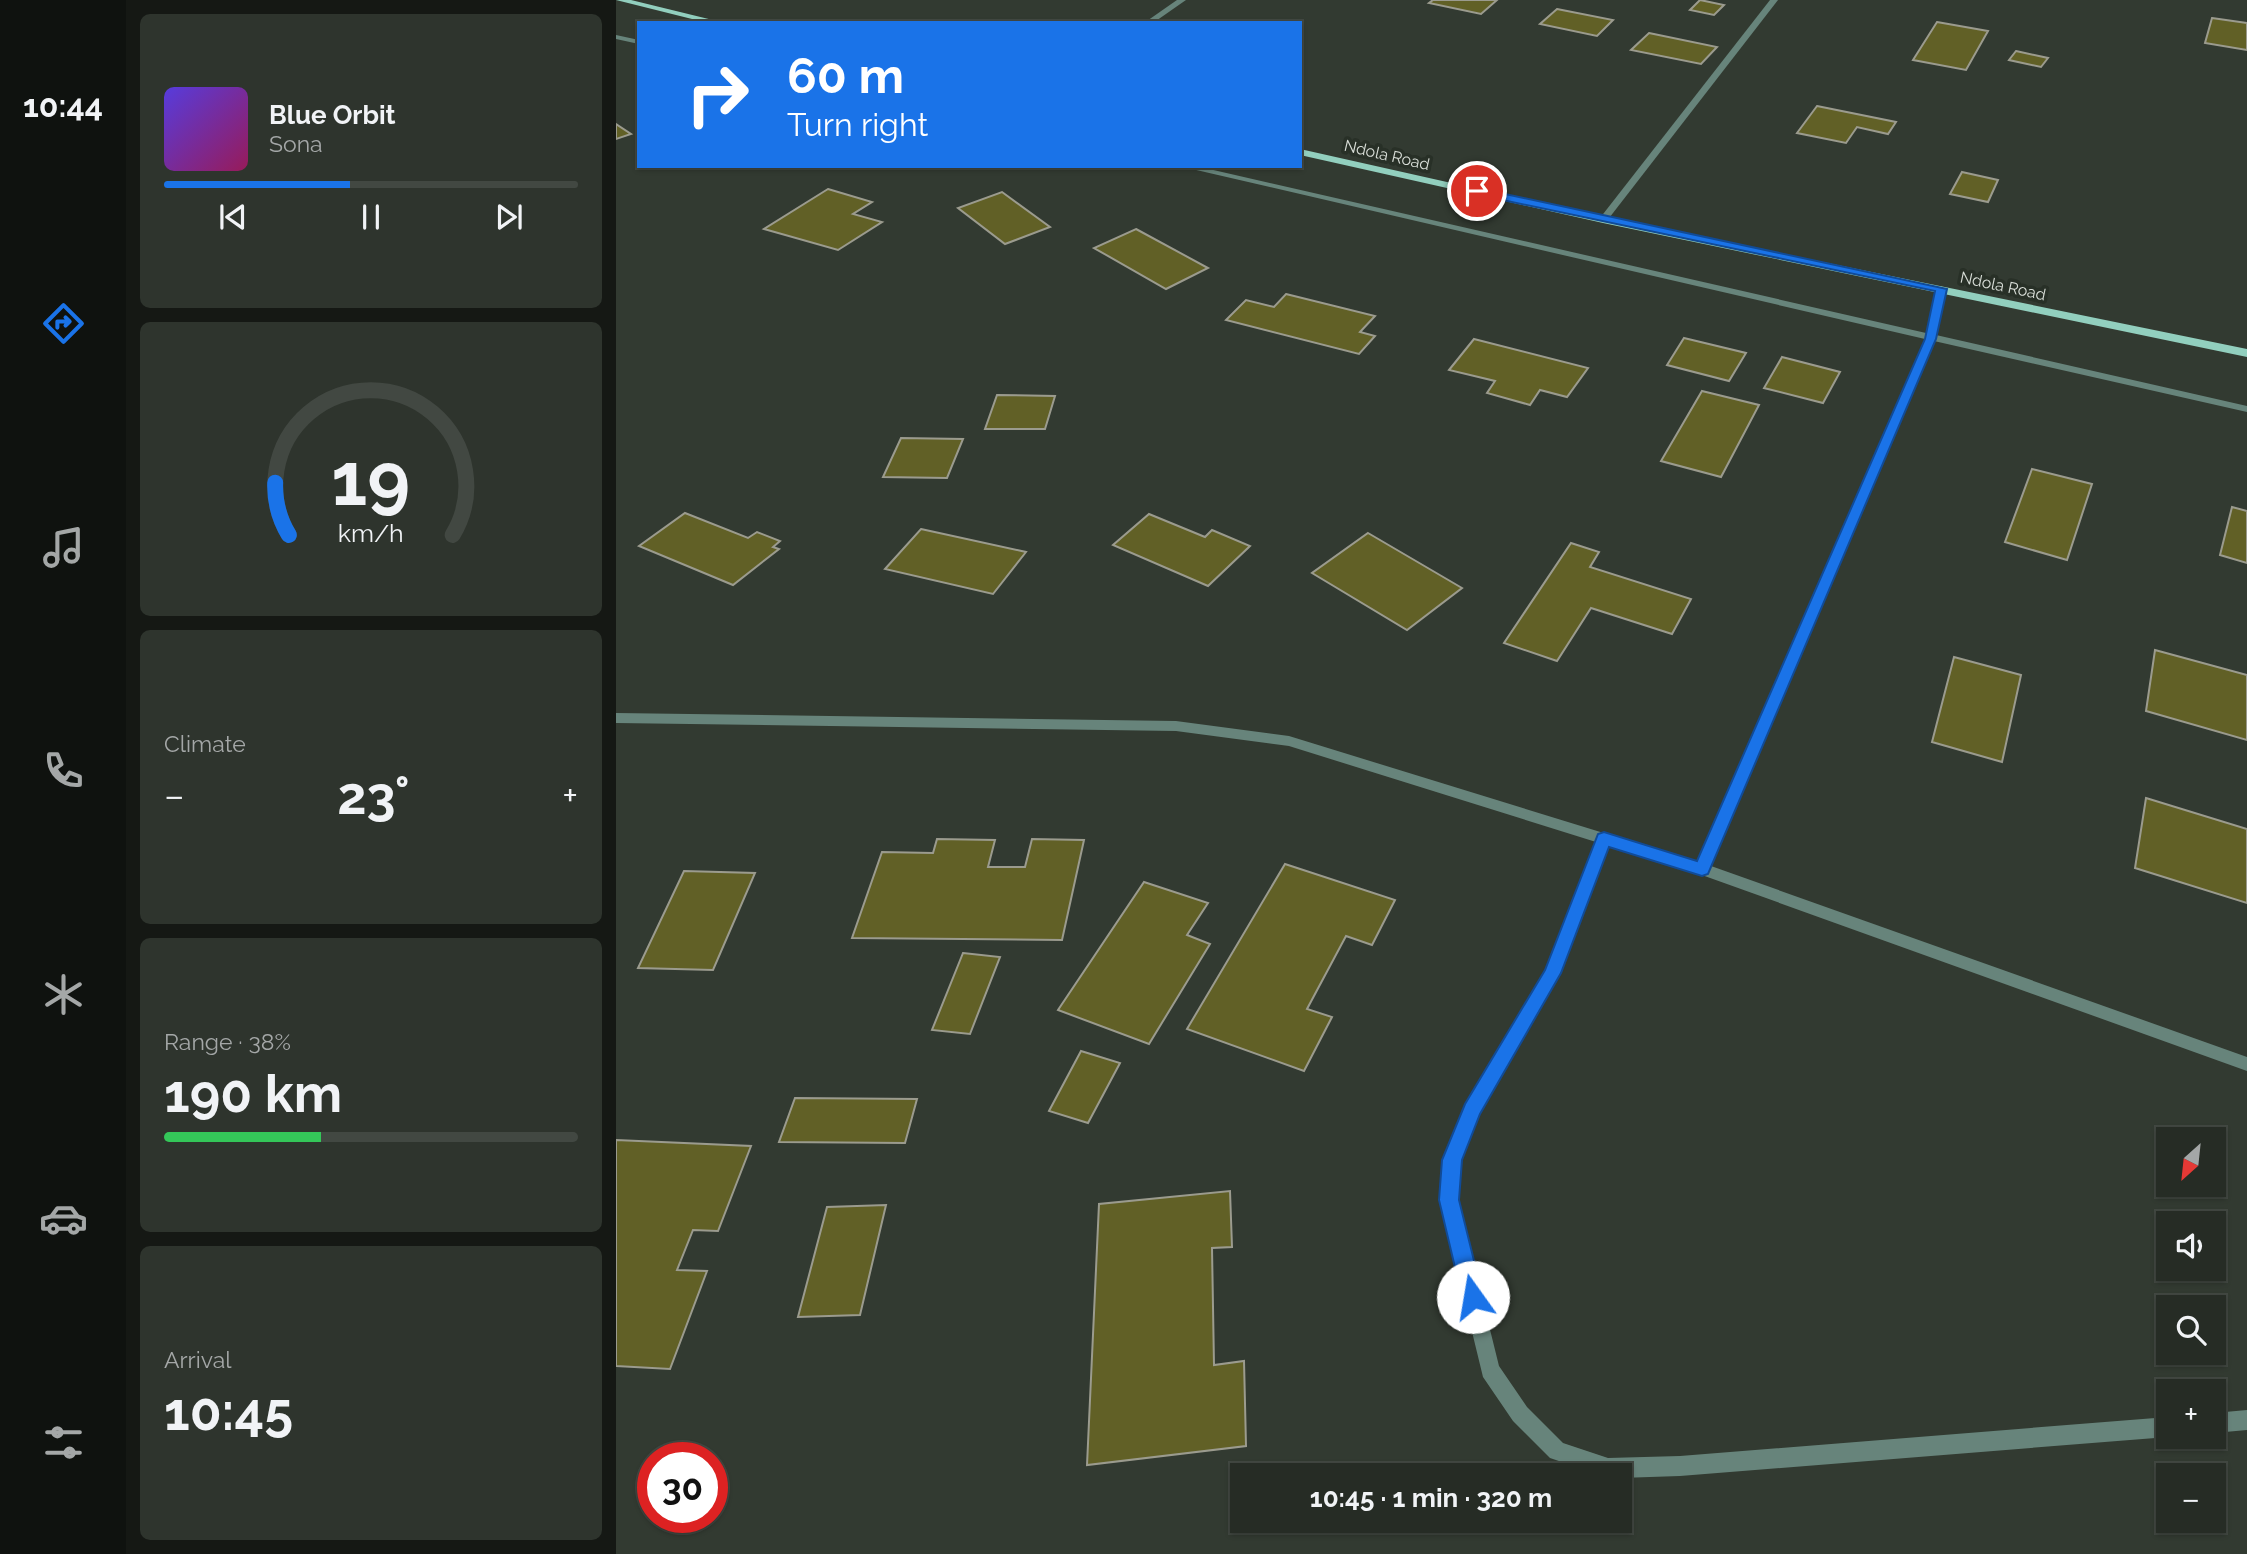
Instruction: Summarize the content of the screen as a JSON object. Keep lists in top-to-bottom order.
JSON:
{
  "streets": {
    "main road": ["Ndola Road"]
  },
  "north": "bottom left",
  "page": {
    "tabs": "10:44",
    "turn": ["60 m", "Turn right"],
    "song": ["Blue Orbit", "Sona"],
    "tile": [
      "Climate",
      ["Range · 38%", "190 km"],
      ["Arrival", "10:45"]
    ],
    "heat": ["−", "23°", "+"],
    "map_buttons": ["+", "−"],
    "limit": "30",
    "trip": "10:45 · 1 min · 320 m",
    "gauge": ["19", "km/h"]
  }
}
